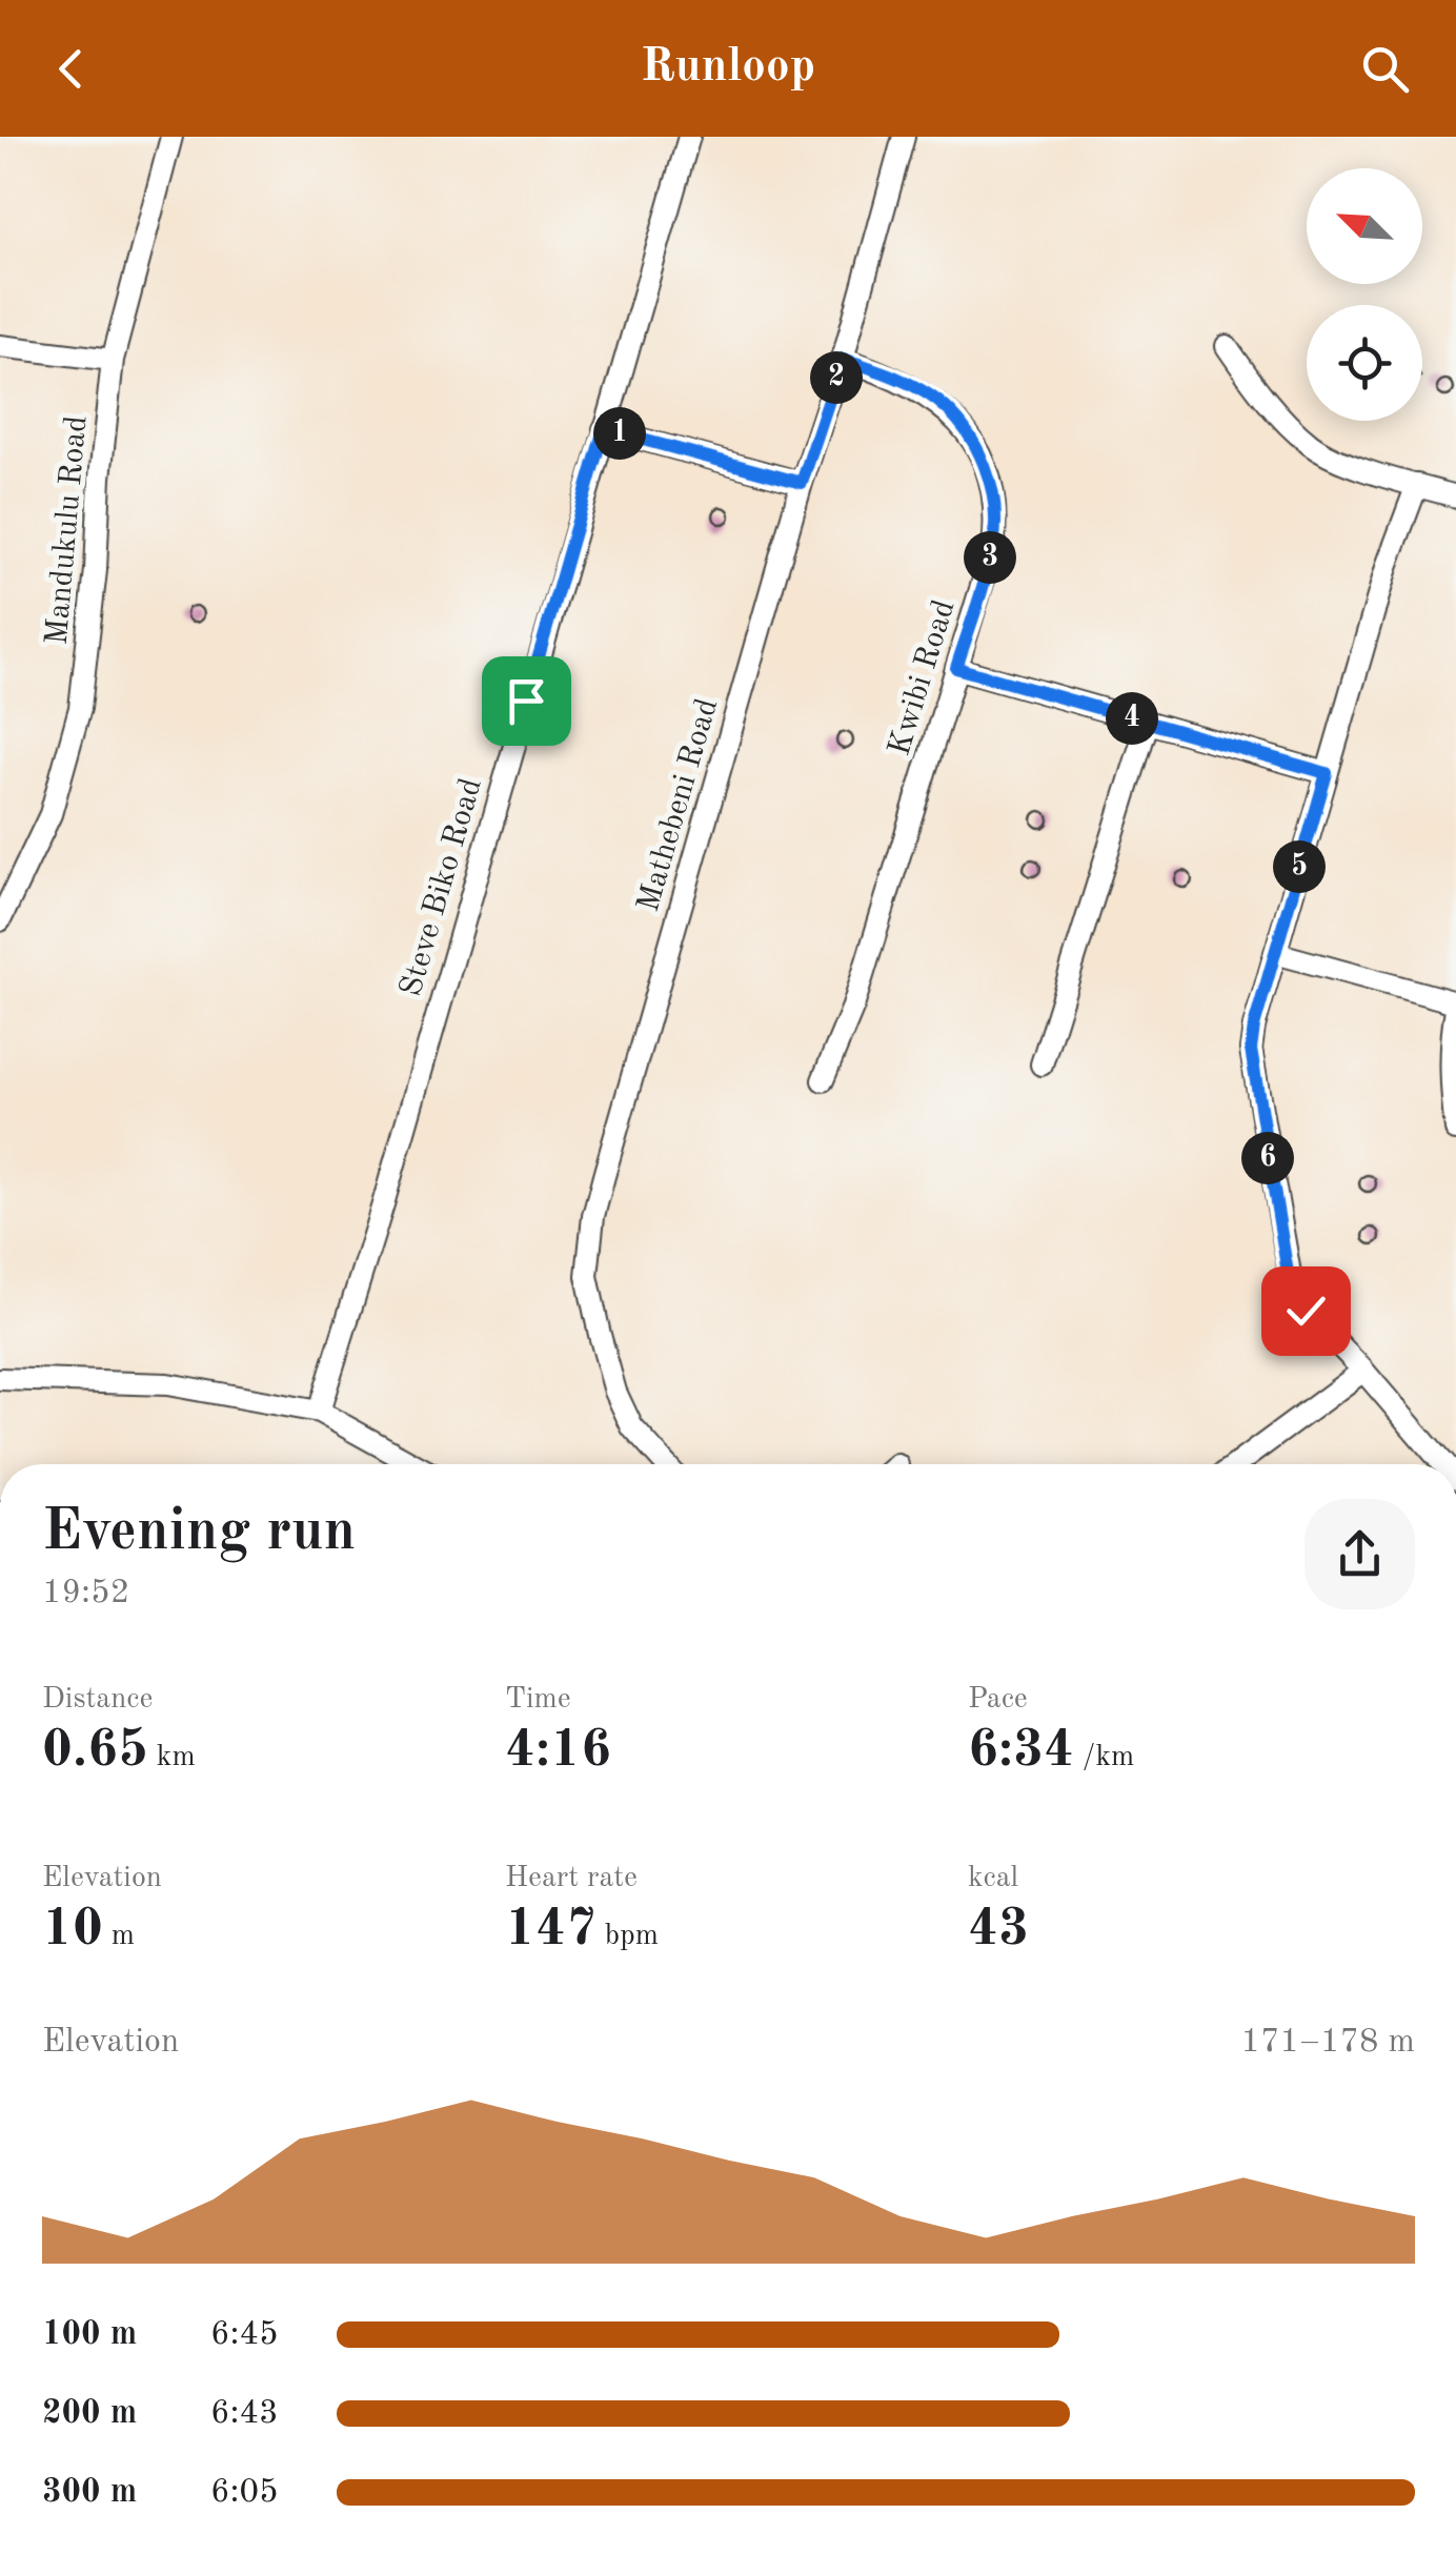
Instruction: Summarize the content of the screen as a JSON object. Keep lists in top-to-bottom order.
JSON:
{
  "streets": {
    "street": [
      "Mandukulu Road",
      "Kwibi Road",
      "Mathebeni Road",
      "Steve Biko Road"
    ]
  },
  "crossings": [
    ["Kwibi Road", "Mathebeni Road"]
  ],
  "north": "top left",
  "page": {
    "header": "Runloop",
    "pins": [
      "2",
      "1",
      "3",
      "4",
      "5",
      "6"
    ],
    "heading": ["Evening run", "19:52"],
    "stats": [
      ["Distance", "0.65 km"],
      ["Time", "4:16"],
      ["Pace", "6:34 /km"],
      ["Elevation", "10 m"],
      ["Heart rate", "147 bpm"],
      ["kcal", "43"]
    ],
    "chart": ["Elevation", "171–178 m"],
    "list": [
      {
        "name": "100 m",
        "note": "6:45"
      },
      {
        "name": "200 m",
        "note": "6:43"
      },
      {
        "name": "300 m",
        "note": "6:05"
      }
    ]
  }
}
